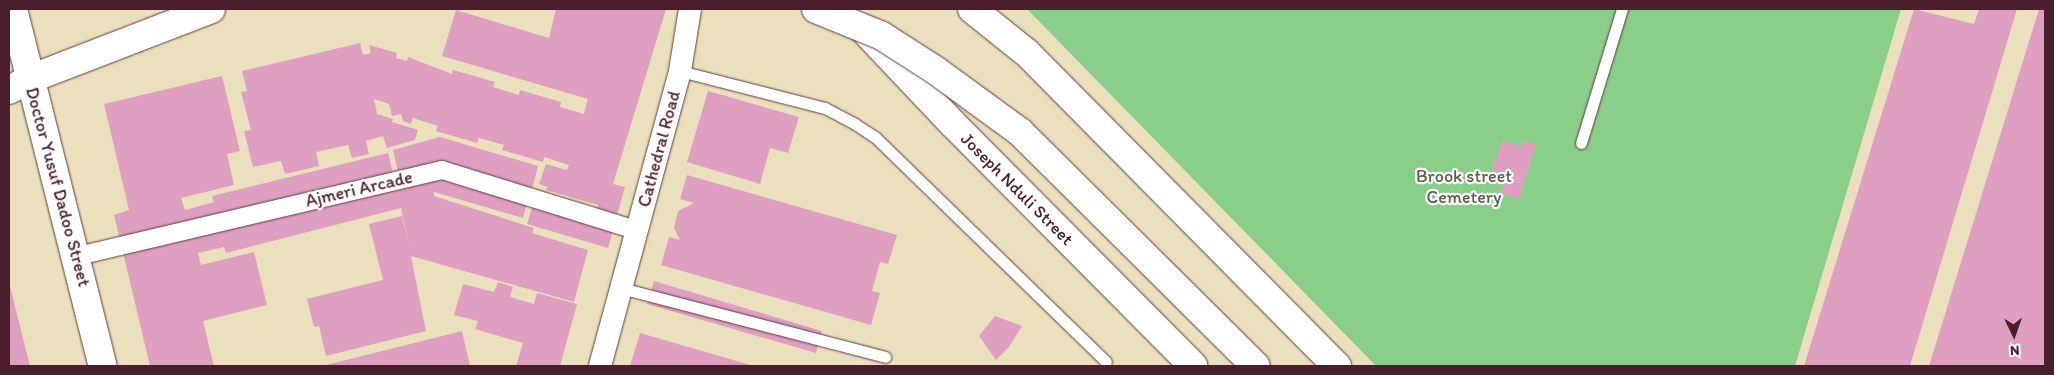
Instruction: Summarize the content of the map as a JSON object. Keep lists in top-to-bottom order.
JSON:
{
  "streets": {
    "main road": ["Doctor Yusuf Dadoo Street", "Joseph Nduli Street"],
    "street": ["Cathedral Road", "Ajmeri Arcade"]
  },
  "crossings": [
    ["Cathedral Road", "Ajmeri Arcade"],
    ["Doctor Yusuf Dadoo Street", "Ajmeri Arcade"]
  ],
  "parks": ["Brook street Cemetery"],
  "north": "bottom"
}
